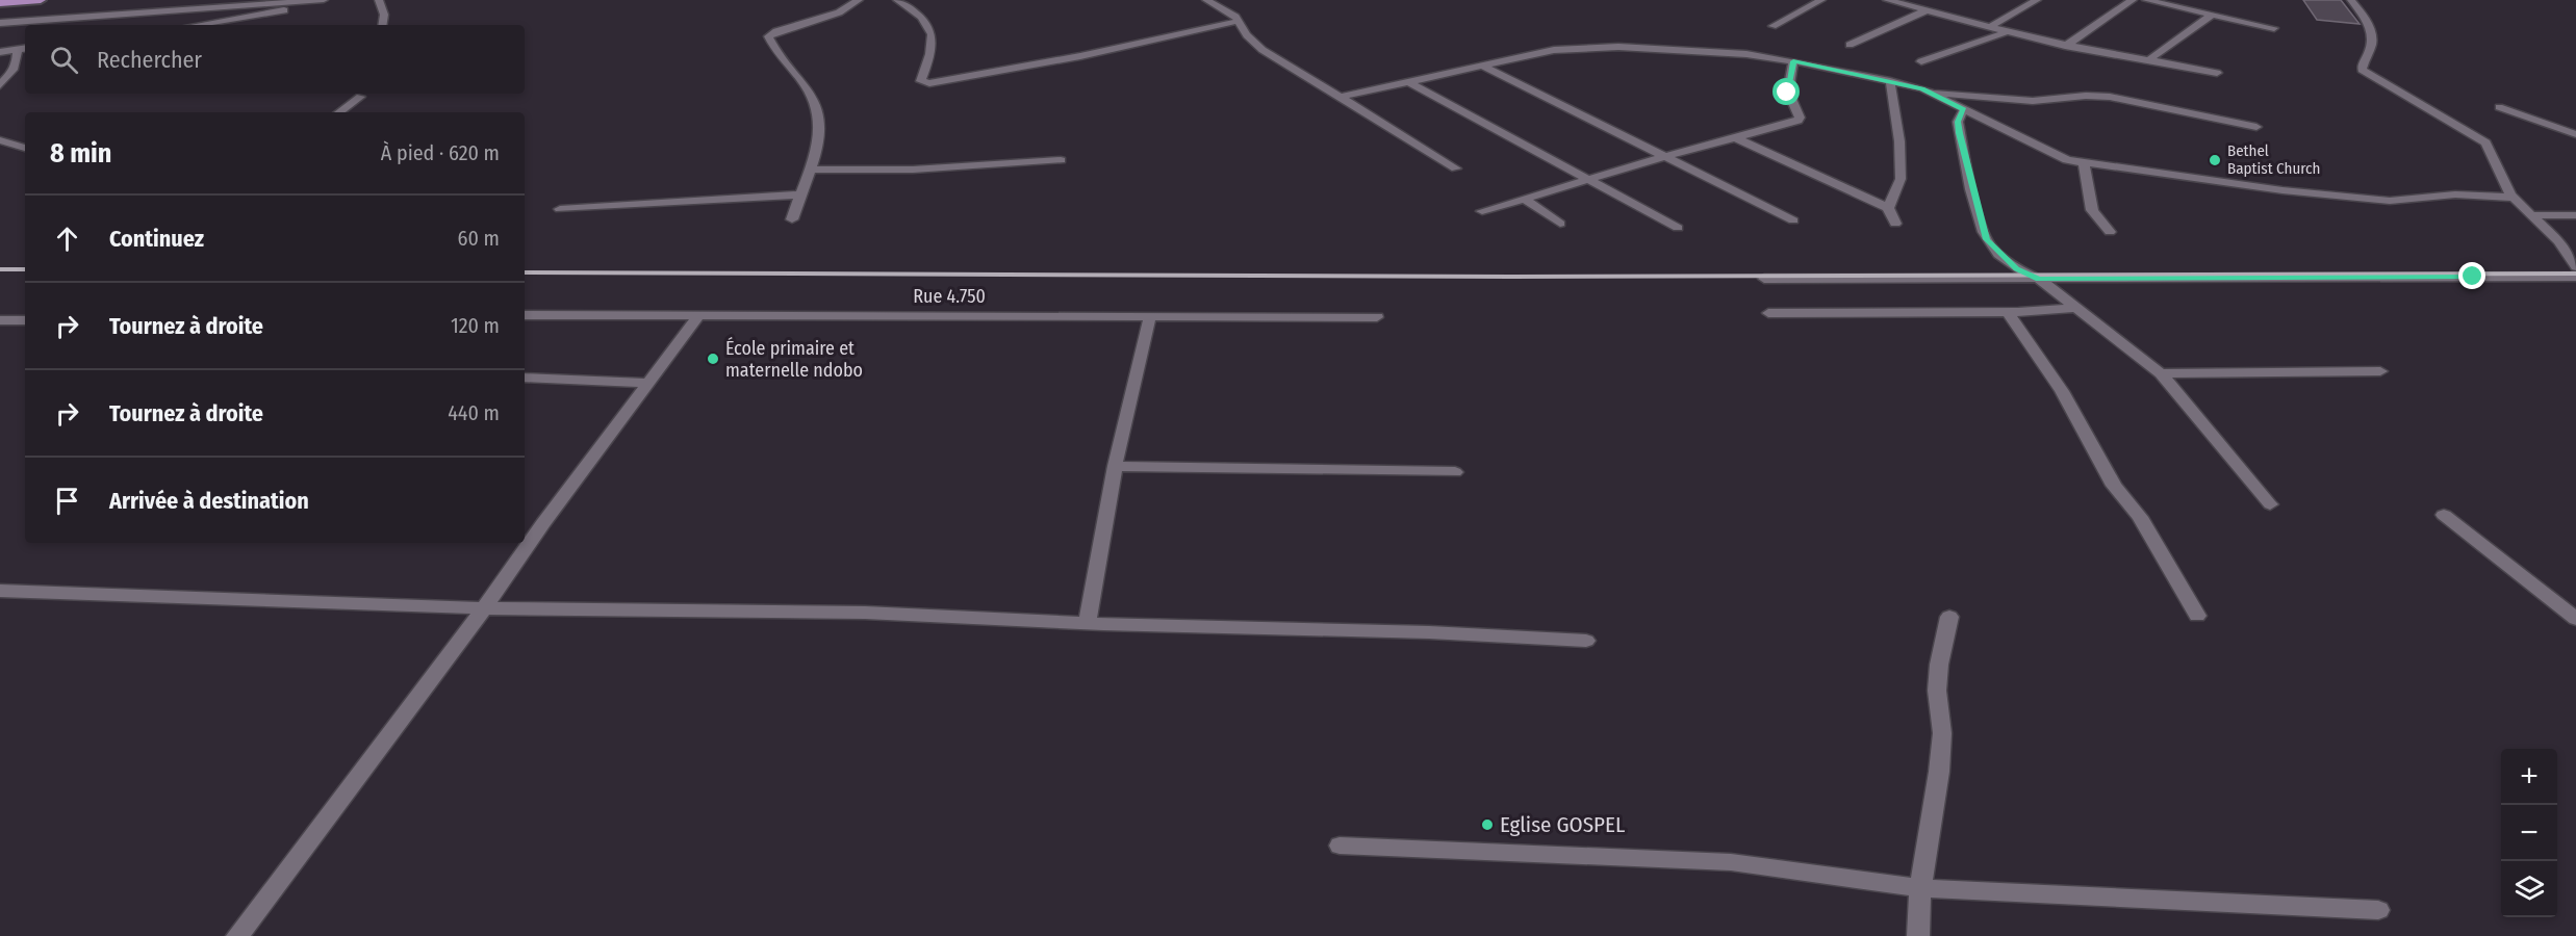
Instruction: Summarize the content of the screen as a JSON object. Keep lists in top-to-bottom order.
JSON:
{
  "streets": {
    "street": ["Rue 4.750"]
  },
  "places": ["Bethel Baptist Church", "École primaire et maternelle ndobo", "Eglise GOSPEL"],
  "page": {
    "search": "Rechercher",
    "heading": ["8 min", "À pied · 620 m"],
    "list": [
      ["Continuez", "60 m"],
      ["Tournez à droite", "120 m"],
      ["Tournez à droite", "440 m"],
      "Arrivée à destination"
    ],
    "map_buttons": ["+", "−"]
  }
}
